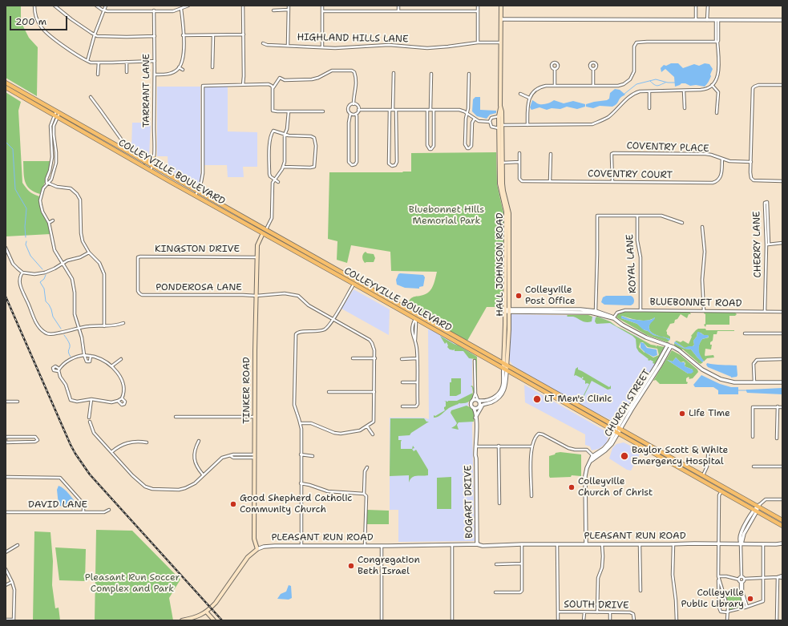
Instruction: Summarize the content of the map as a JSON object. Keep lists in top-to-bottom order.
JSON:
{
  "streets": {
    "main road": ["COLLEYVILLE BOULEVARD", "HALL JOHNSON ROAD", "TINKER ROAD"],
    "street": [
      "HIGHLAND HILLS LANE",
      "TARRANT LANE",
      "COVENTRY PLACE",
      "COVENTRY COURT",
      "CHERRY LANE",
      "KINGSTON DRIVE",
      "ROYAL LANE",
      "PONDEROSA LANE",
      "BLUEBONNET ROAD",
      "CHURCH STREET",
      "BOGART DRIVE",
      "DAVID LANE",
      "PLEASANT RUN ROAD",
      "SOUTH DRIVE"
    ]
  },
  "crossings": [
    ["HIGHLAND HILLS LANE", "HALL JOHNSON ROAD"],
    ["TARRANT LANE", "COLLEYVILLE BOULEVARD"],
    ["COVENTRY PLACE", "COVENTRY COURT"],
    ["COLLEYVILLE BOULEVARD", "HALL JOHNSON ROAD"],
    ["COLLEYVILLE BOULEVARD", "TINKER ROAD"],
    ["COLLEYVILLE BOULEVARD", "CHURCH STREET"],
    ["CHERRY LANE", "BLUEBONNET ROAD"],
    ["KINGSTON DRIVE", "PONDEROSA LANE"],
    ["KINGSTON DRIVE", "TINKER ROAD"],
    ["ROYAL LANE", "BLUEBONNET ROAD"],
    ["HALL JOHNSON ROAD", "BOGART DRIVE"],
    ["PONDEROSA LANE", "TINKER ROAD"],
    ["TINKER ROAD", "PLEASANT RUN ROAD"],
    ["CHURCH STREET", "PLEASANT RUN ROAD"],
    ["BOGART DRIVE", "PLEASANT RUN ROAD"]
  ],
  "parks": ["Bluebonnet Hills Memorial Park", "Pleasant Run Soccer Complex and Park"],
  "places": [
    "Colleyville Post Office",
    "LT Men's Clinic",
    "Life Time",
    "Baylor Scott & White Emergency Hospital",
    "Colleyville Church of Christ",
    "Good Shepherd Catholic Community Church",
    "Congregation Beth Israel",
    "Colleyville Public Library"
  ],
  "scale_bar": "200 m"
}
